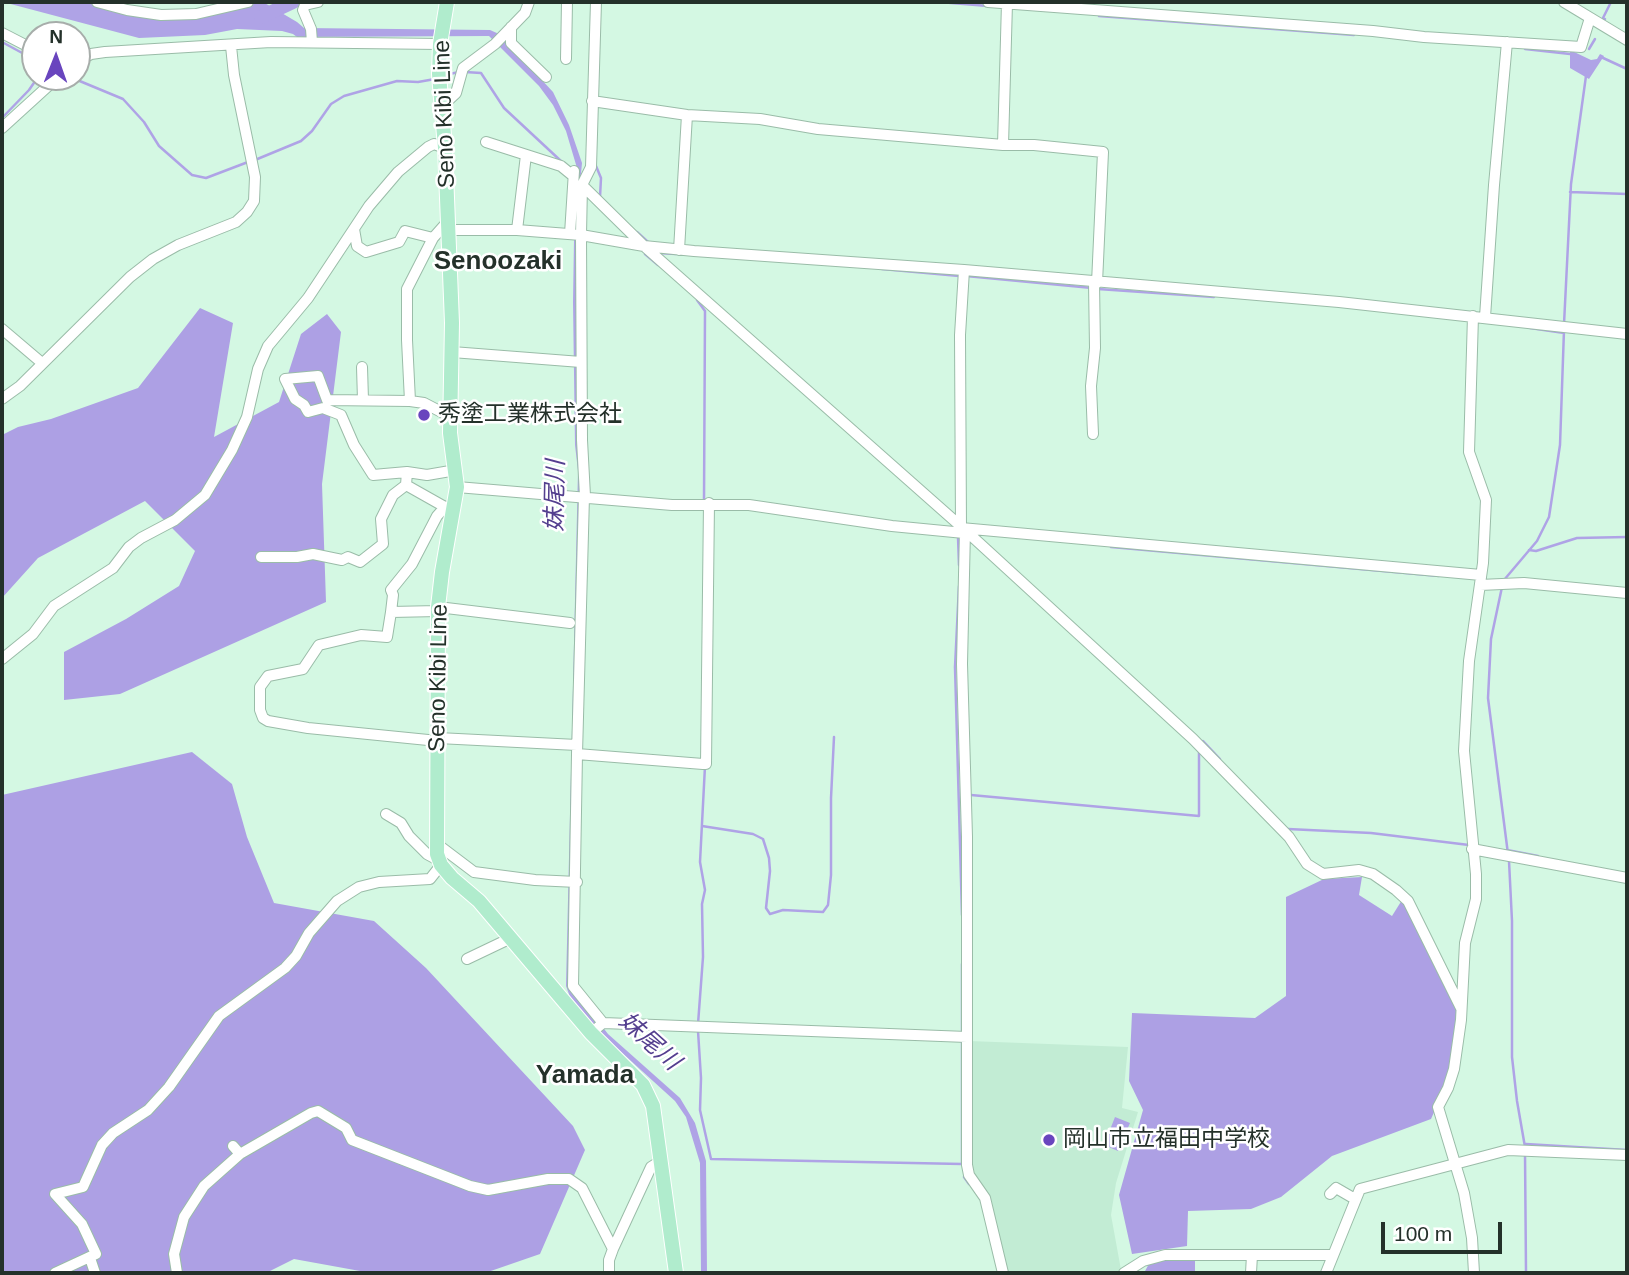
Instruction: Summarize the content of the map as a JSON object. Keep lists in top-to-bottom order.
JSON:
{
  "streets": {
    "main road": ["Seno Kibi Line"]
  },
  "districts": ["Senoozaki", "Yamada"],
  "water": ["妹尾川"],
  "places": ["秀塗工業株式会社", "岡山市立福田中学校"],
  "scale_bar": "100 m",
  "north": "top"
}
